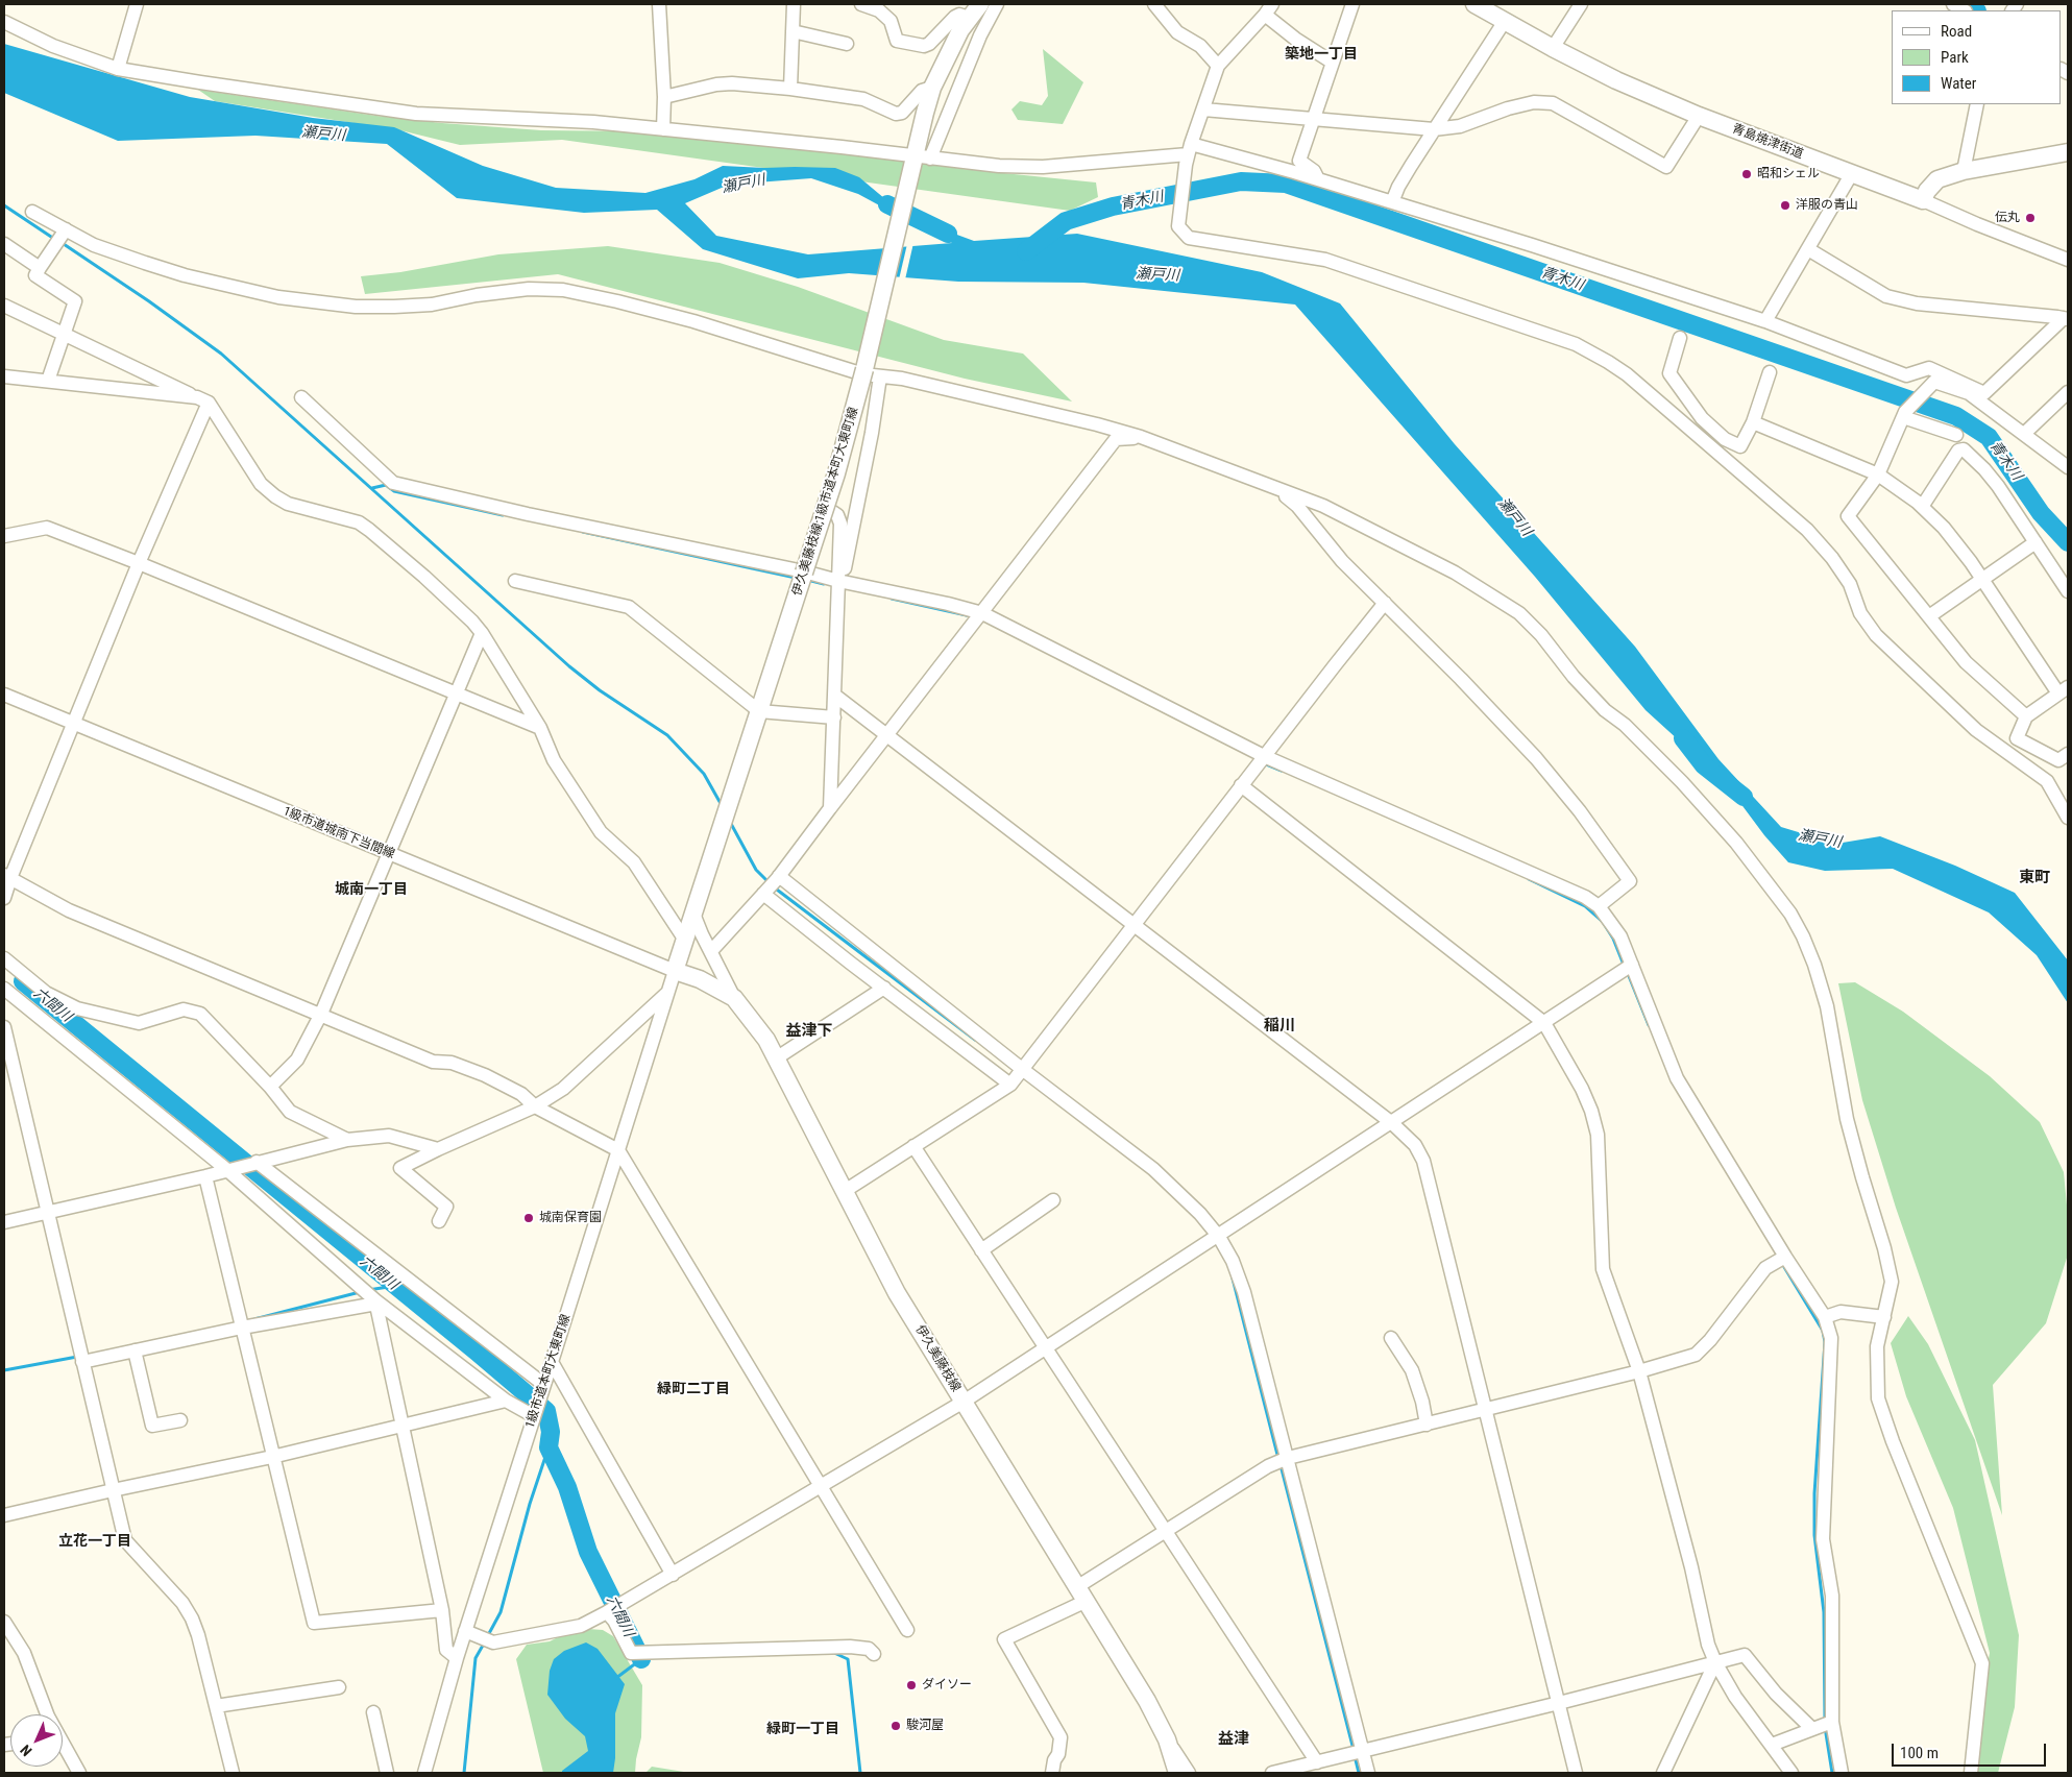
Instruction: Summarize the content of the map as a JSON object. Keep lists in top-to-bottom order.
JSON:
{
  "streets": {
    "main road": ["青島焼津街道", "伊久美藤枝線;1級市道本町大東町線", "伊久美藤枝線"],
    "street": ["1級市道城南下当間線", "1級市道本町大東町線"]
  },
  "crossings": [
    ["伊久美藤枝線;1級市道本町大東町線", "1級市道城南下当間線"],
    ["伊久美藤枝線;1級市道本町大東町線", "伊久美藤枝線"],
    ["伊久美藤枝線;1級市道本町大東町線", "1級市道本町大東町線"],
    ["1級市道城南下当間線", "伊久美藤枝線"],
    ["1級市道城南下当間線", "1級市道本町大東町線"],
    ["伊久美藤枝線", "1級市道本町大東町線"]
  ],
  "districts": [
    "築地一丁目",
    "東町",
    "城南一丁目",
    "稲川",
    "益津下",
    "緑町二丁目",
    "立花一丁目",
    "緑町一丁目",
    "益津"
  ],
  "water": ["瀬戸川", "青木川", "六間川"],
  "places": [
    "昭和シェル",
    "洋服の青山",
    "伝丸",
    "城南保育園",
    "ダイソー",
    "駿河屋"
  ],
  "legend": ["Road", "Park", "Water"],
  "scale_bar": "100 m",
  "north": "bottom left"
}
